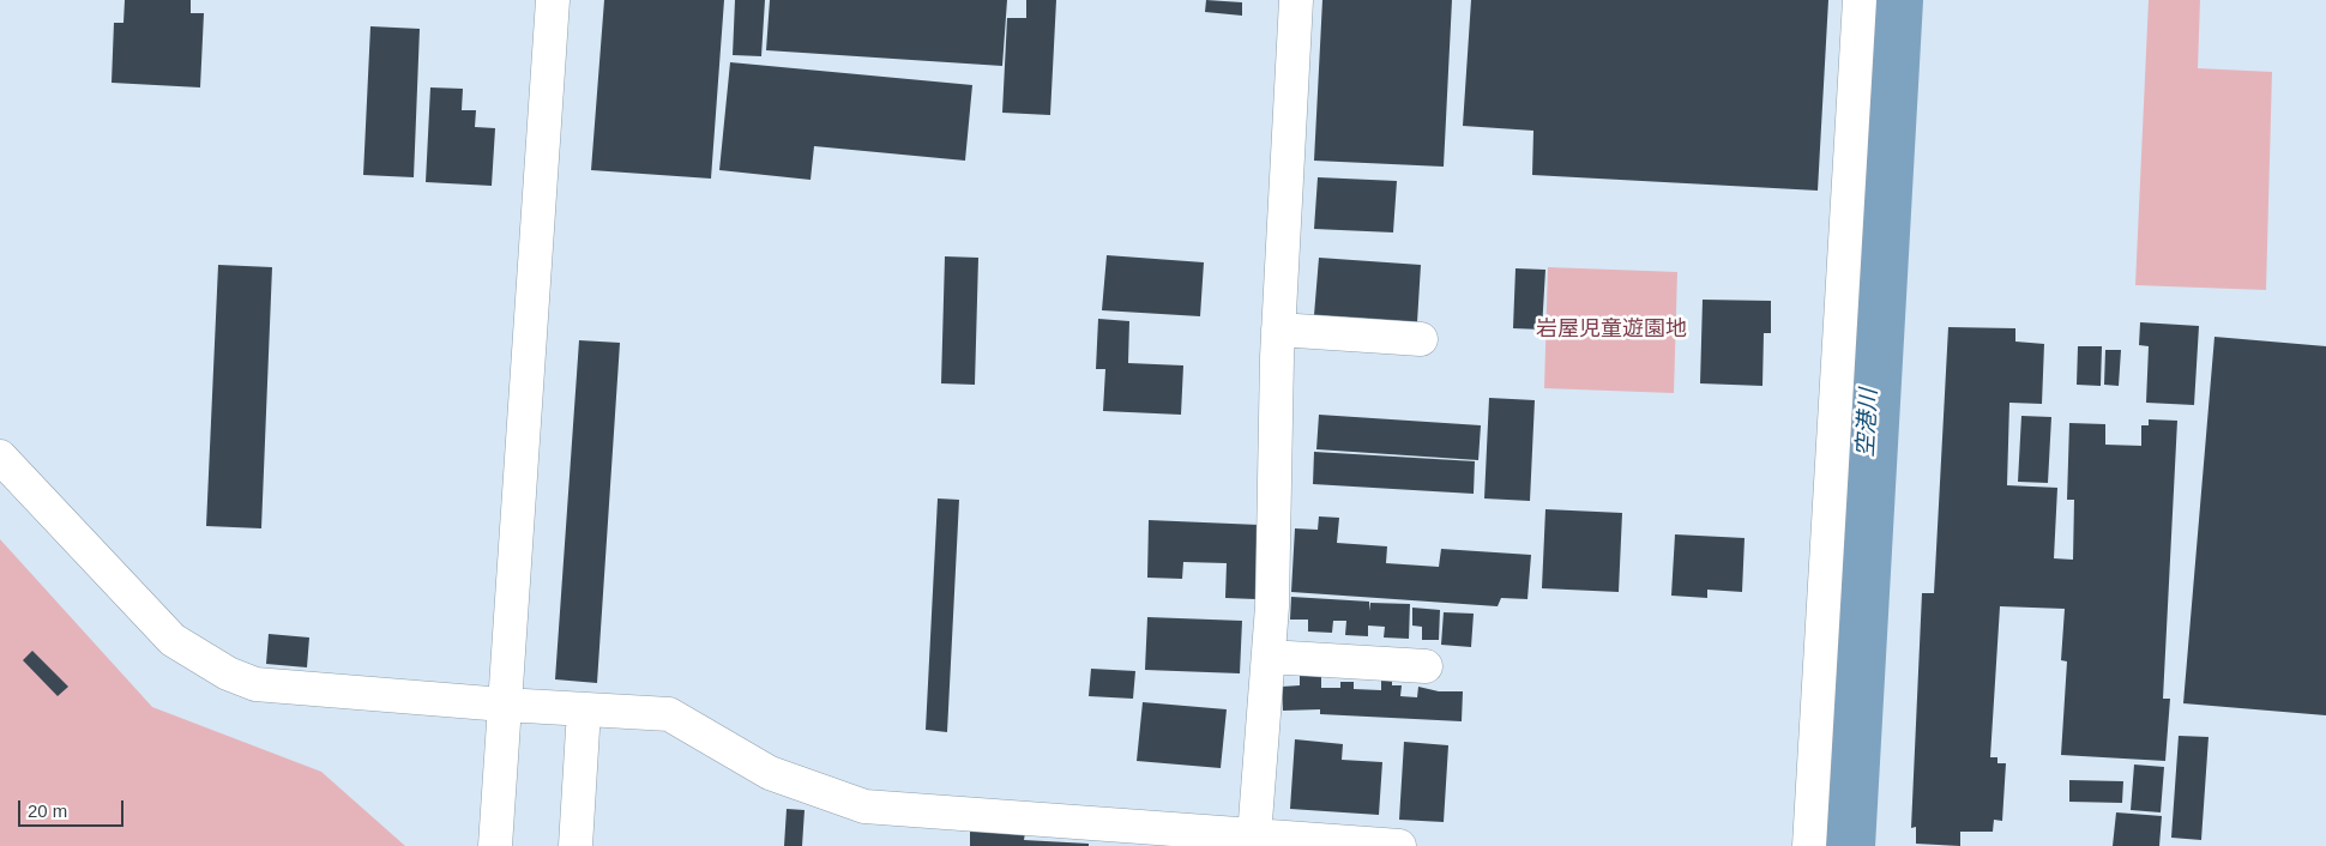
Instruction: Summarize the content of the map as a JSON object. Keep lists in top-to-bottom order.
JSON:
{
  "water": ["空港川"],
  "parks": ["岩屋児童遊園地"],
  "scale_bar": "20 m"
}
